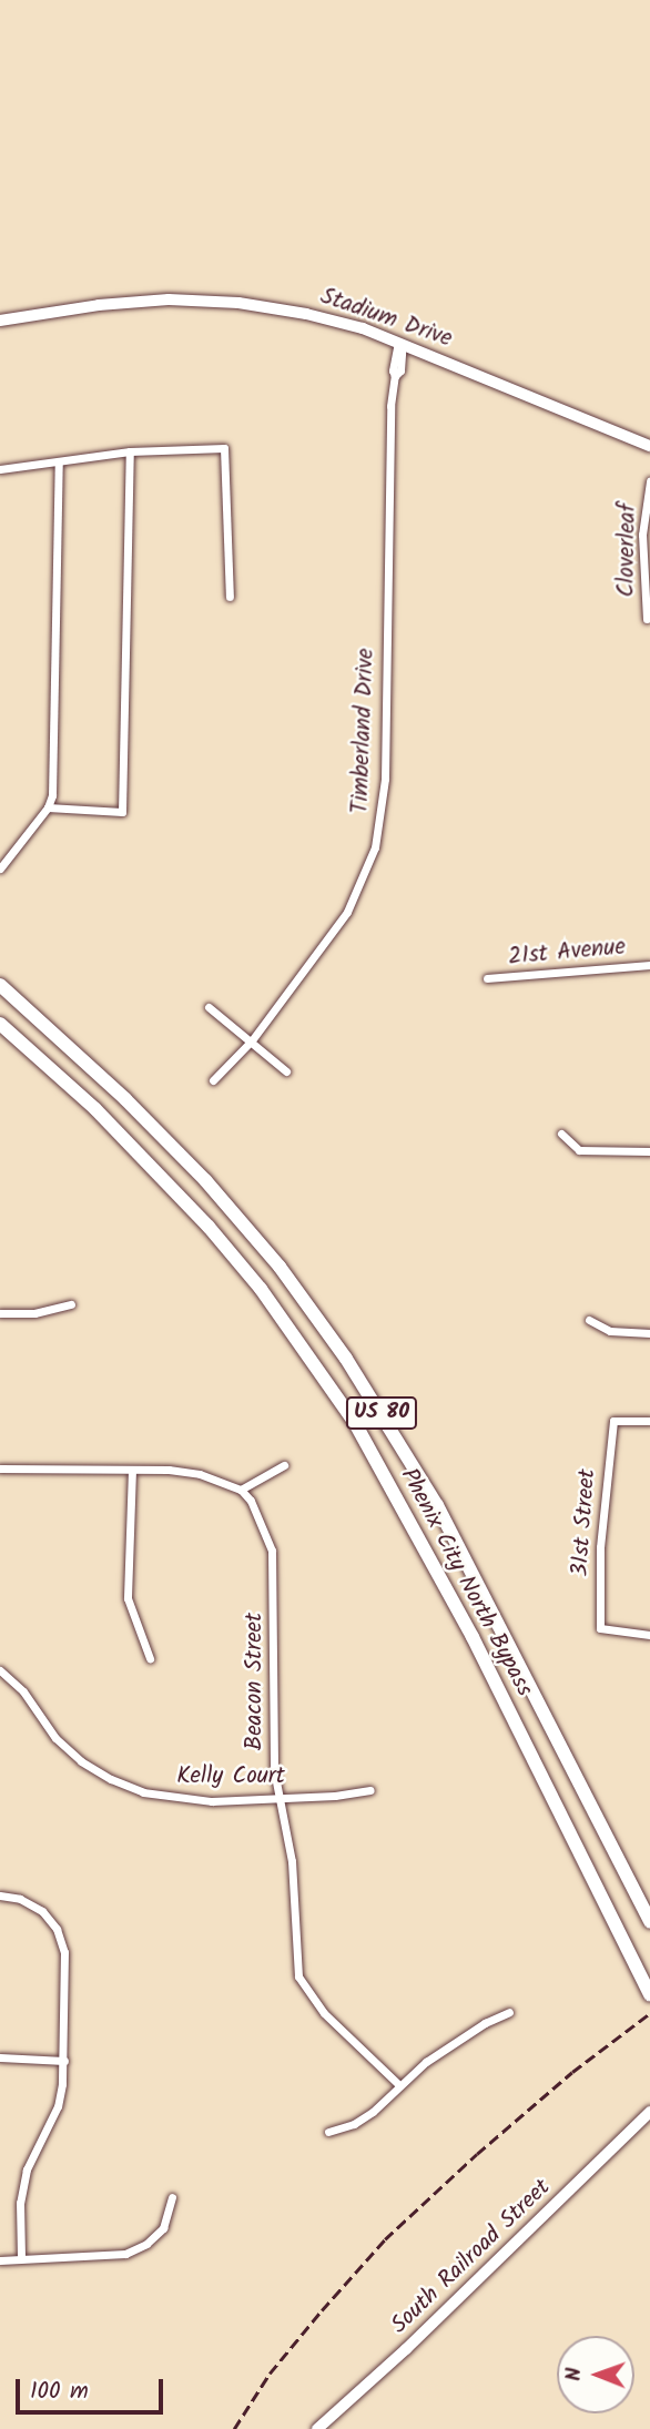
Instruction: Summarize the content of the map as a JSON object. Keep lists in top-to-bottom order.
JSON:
{
  "streets": {
    "highway": ["US 80", "Phenix City North Bypass"],
    "street": [
      "Stadium Drive",
      "Cloverleaf",
      "Timberland Drive",
      "21st Avenue",
      "31st Street",
      "Beacon Street",
      "Kelly Court",
      "South Railroad Street"
    ]
  },
  "crossings": [
    ["Stadium Drive", "Timberland Drive"],
    ["Beacon Street", "Kelly Court"]
  ],
  "scale_bar": "100 m",
  "north": "left"
}
